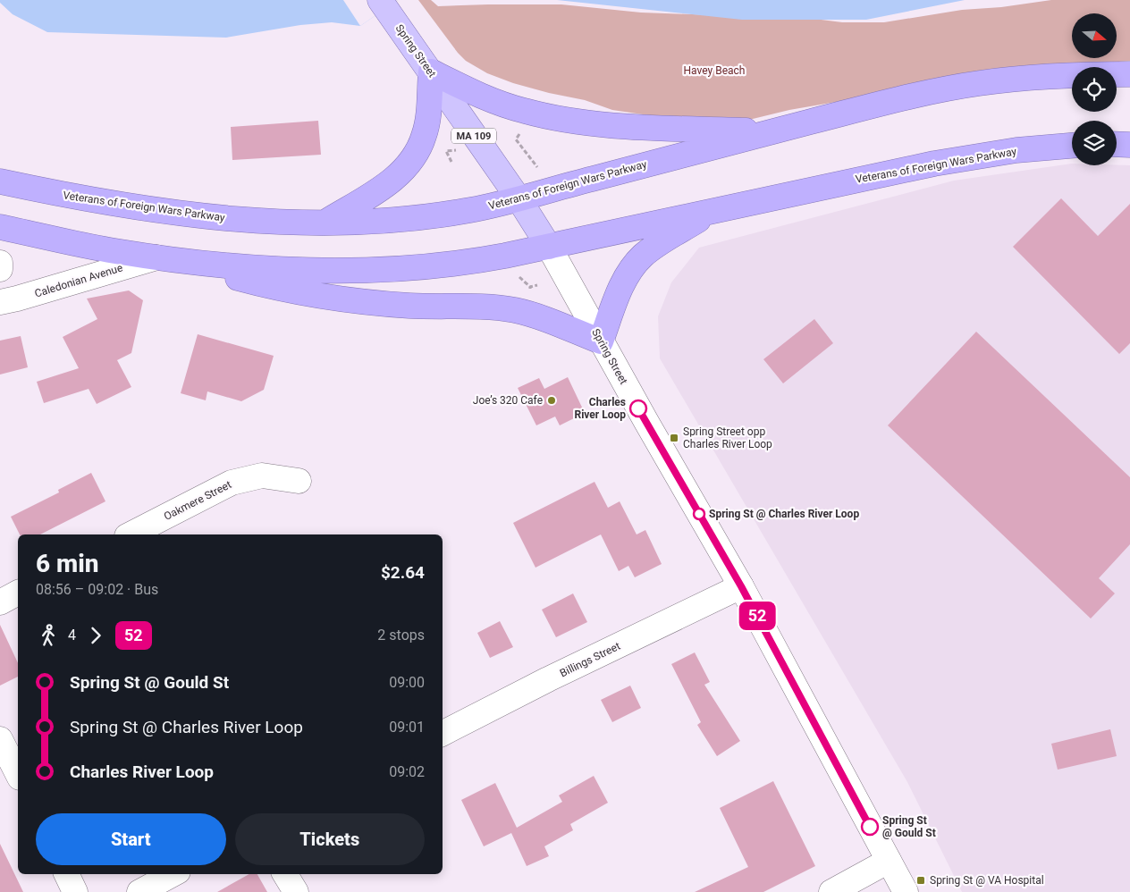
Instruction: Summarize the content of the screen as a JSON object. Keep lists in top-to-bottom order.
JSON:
{
  "streets": {
    "highway": ["Veterans of Foreign Wars Parkway"],
    "main road": ["Spring Street", "MA 109"],
    "street": ["Caledonian Avenue", "Oakmere Street", "Billings Street"]
  },
  "crossings": [
    ["Spring Street", "Veterans of Foreign Wars Parkway"],
    ["Spring Street", "Billings Street"],
    ["Veterans of Foreign Wars Parkway", "Caledonian Avenue"]
  ],
  "parks": ["Havey Beach"],
  "places": {
    "other": [
      "Joe’s 320 Cafe",
      "Charles River Loop",
      "Spring St @ Charles River Loop",
      "Spring St @ Gould St"
    ],
    "transit": ["Spring Street opp Charles River Loop", "Spring St @ VA Hospital"]
  },
  "lines": ["bus line 52"],
  "north": "right",
  "page": {
    "on_map": "52",
    "heading": ["6 min", "08:56 – 09:02 · Bus", "$2.64"],
    "legs": ["4", "52", "2 stops"],
    "list": [
      {
        "name": "Spring St @ Gould St",
        "value": "09:00"
      },
      {
        "name": "Spring St @ Charles River Loop",
        "value": "09:01"
      },
      {
        "name": "Charles River Loop",
        "value": "09:02"
      }
    ],
    "buttons": ["Start", "Tickets"]
  }
}
